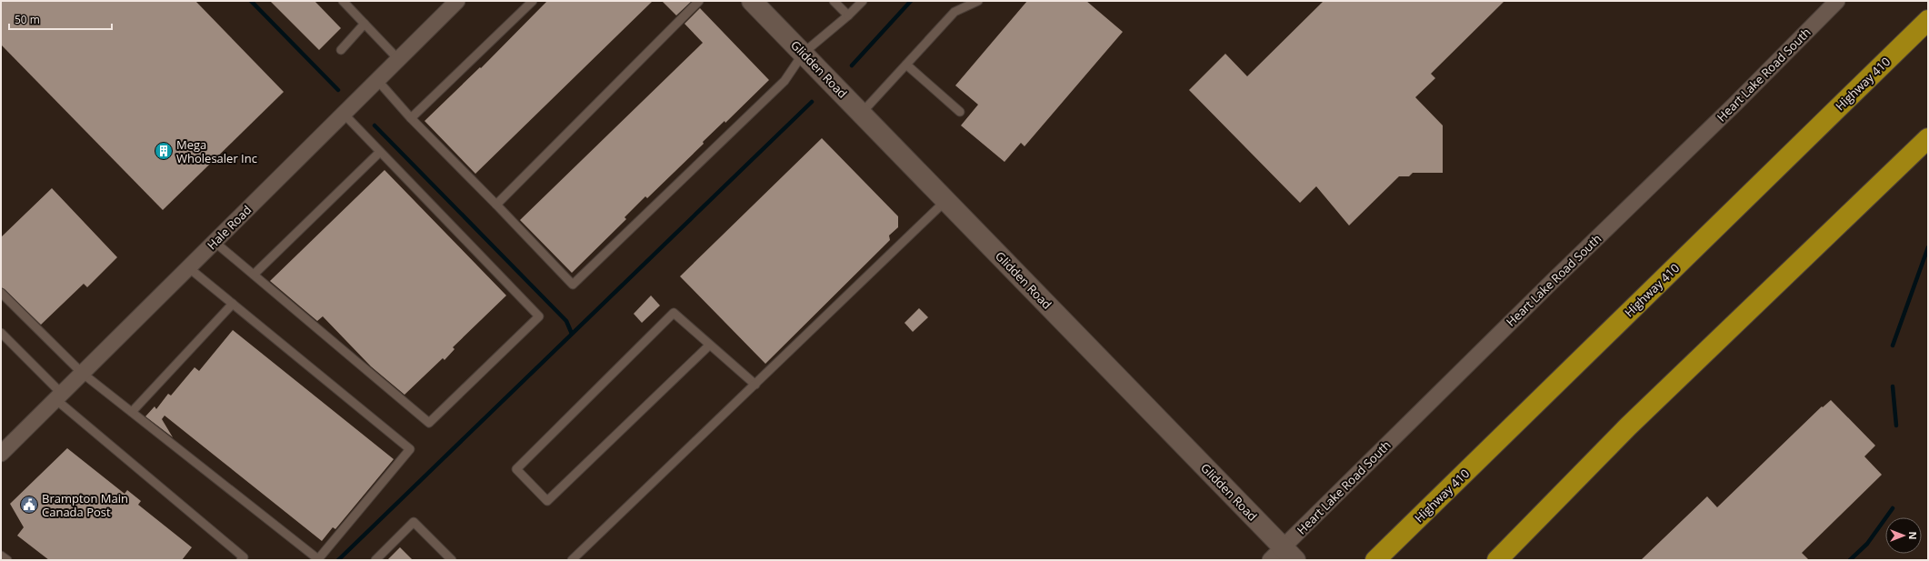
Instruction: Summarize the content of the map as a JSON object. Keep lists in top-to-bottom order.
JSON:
{
  "streets": {
    "highway": ["Highway 410"],
    "street": ["Glidden Road", "Heart Lake Road South", "Hale Road"]
  },
  "crossings": [
    ["Glidden Road", "Heart Lake Road South"]
  ],
  "places": {
    "building": ["Mega Wholesaler Inc"],
    "public building": ["Brampton Main Canada Post"]
  },
  "scale_bar": "50 m",
  "north": "right"
}
